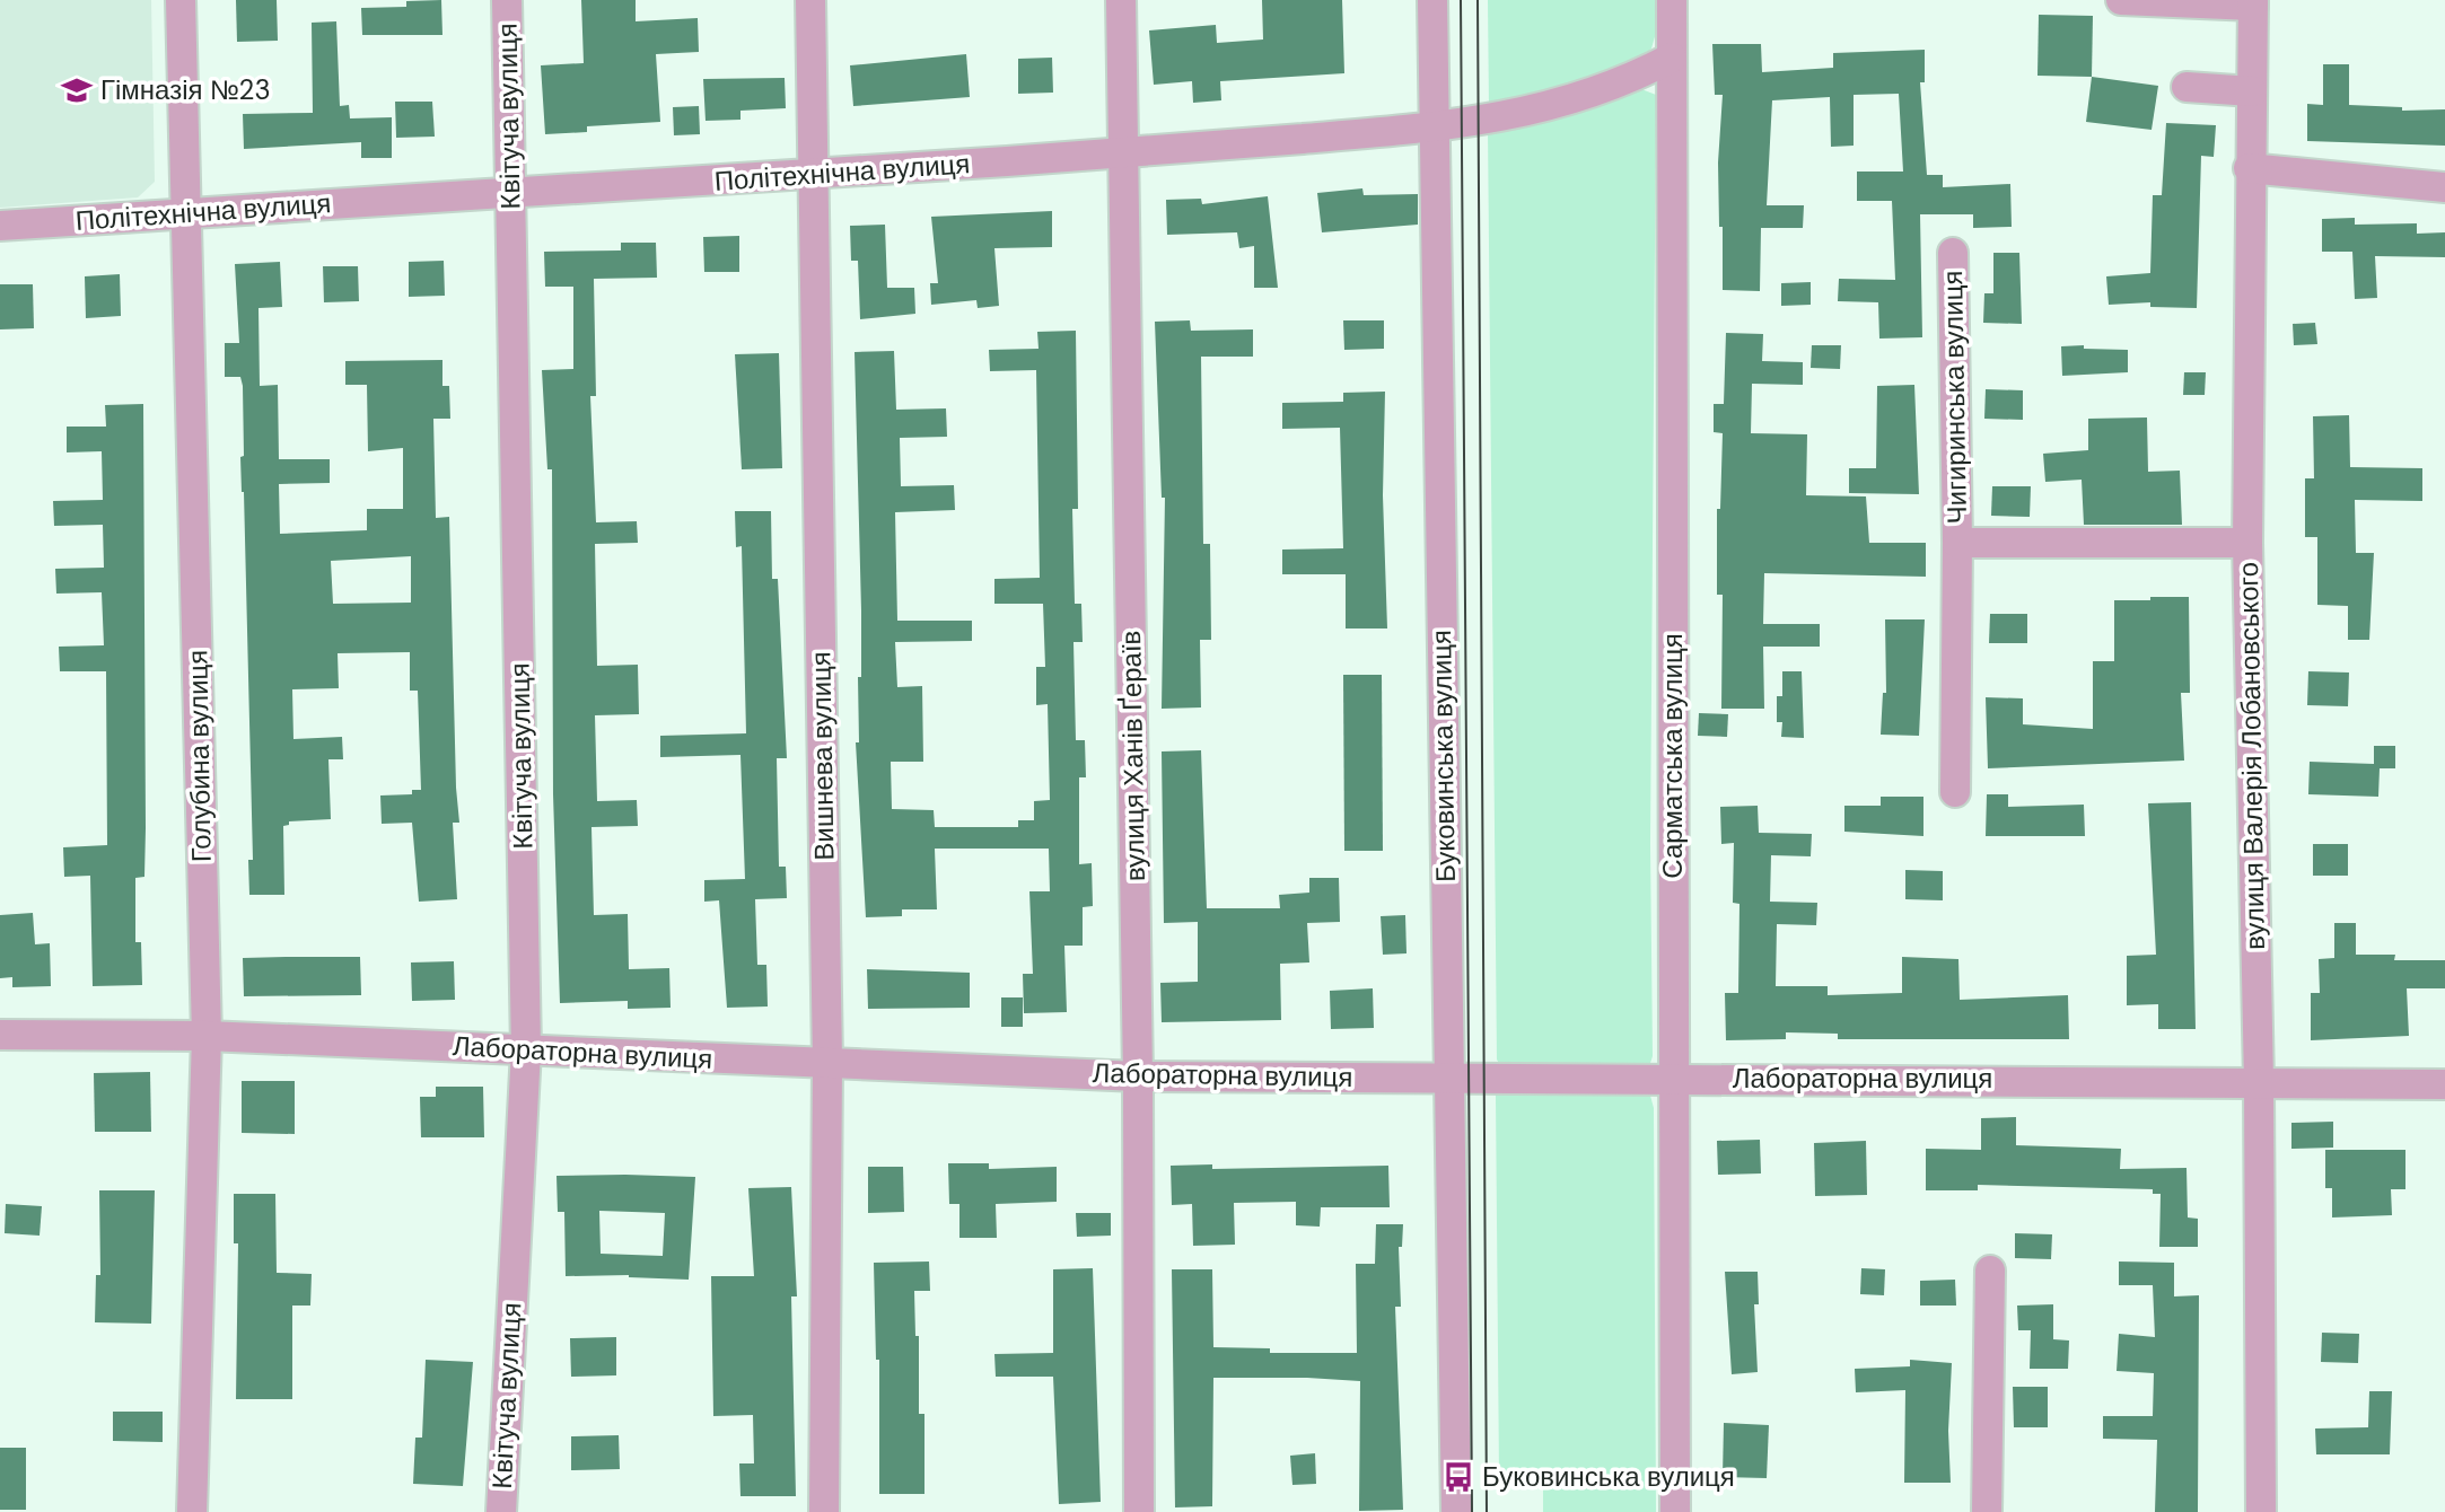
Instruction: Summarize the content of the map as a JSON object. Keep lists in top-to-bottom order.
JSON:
{
  "streets": {
    "street": [
      "Квітуча вулиця",
      "Політехнічна вулиця",
      "Чигиринська вулиця",
      "Голубина вулиця",
      "Вишнева вулиця",
      "вулиця Ханів Ґераїв",
      "Буковинська вулиця",
      "Сарматська вулиця",
      "вулиця Валерія Лобановського",
      "Лабораторна вулиця"
    ]
  },
  "crossings": [
    ["Квітуча вулиця", "Політехнічна вулиця"],
    ["Квітуча вулиця", "Лабораторна вулиця"],
    ["Політехнічна вулиця", "Голубина вулиця"],
    ["Політехнічна вулиця", "Вишнева вулиця"],
    ["Політехнічна вулиця", "вулиця Ханів Ґераїв"],
    ["Політехнічна вулиця", "Буковинська вулиця"],
    ["Політехнічна вулиця", "Сарматська вулиця"],
    ["Чигиринська вулиця", "вулиця Валерія Лобановського"],
    ["Голубина вулиця", "Лабораторна вулиця"],
    ["Вишнева вулиця", "Лабораторна вулиця"],
    ["вулиця Ханів Ґераїв", "Лабораторна вулиця"],
    ["Буковинська вулиця", "Лабораторна вулиця"],
    ["Сарматська вулиця", "Лабораторна вулиця"],
    ["вулиця Валерія Лобановського", "Лабораторна вулиця"]
  ],
  "places": {
    "school or university": ["Гімназія №23"],
    "bus stop": ["Буковинська вулиця"]
  }
}
